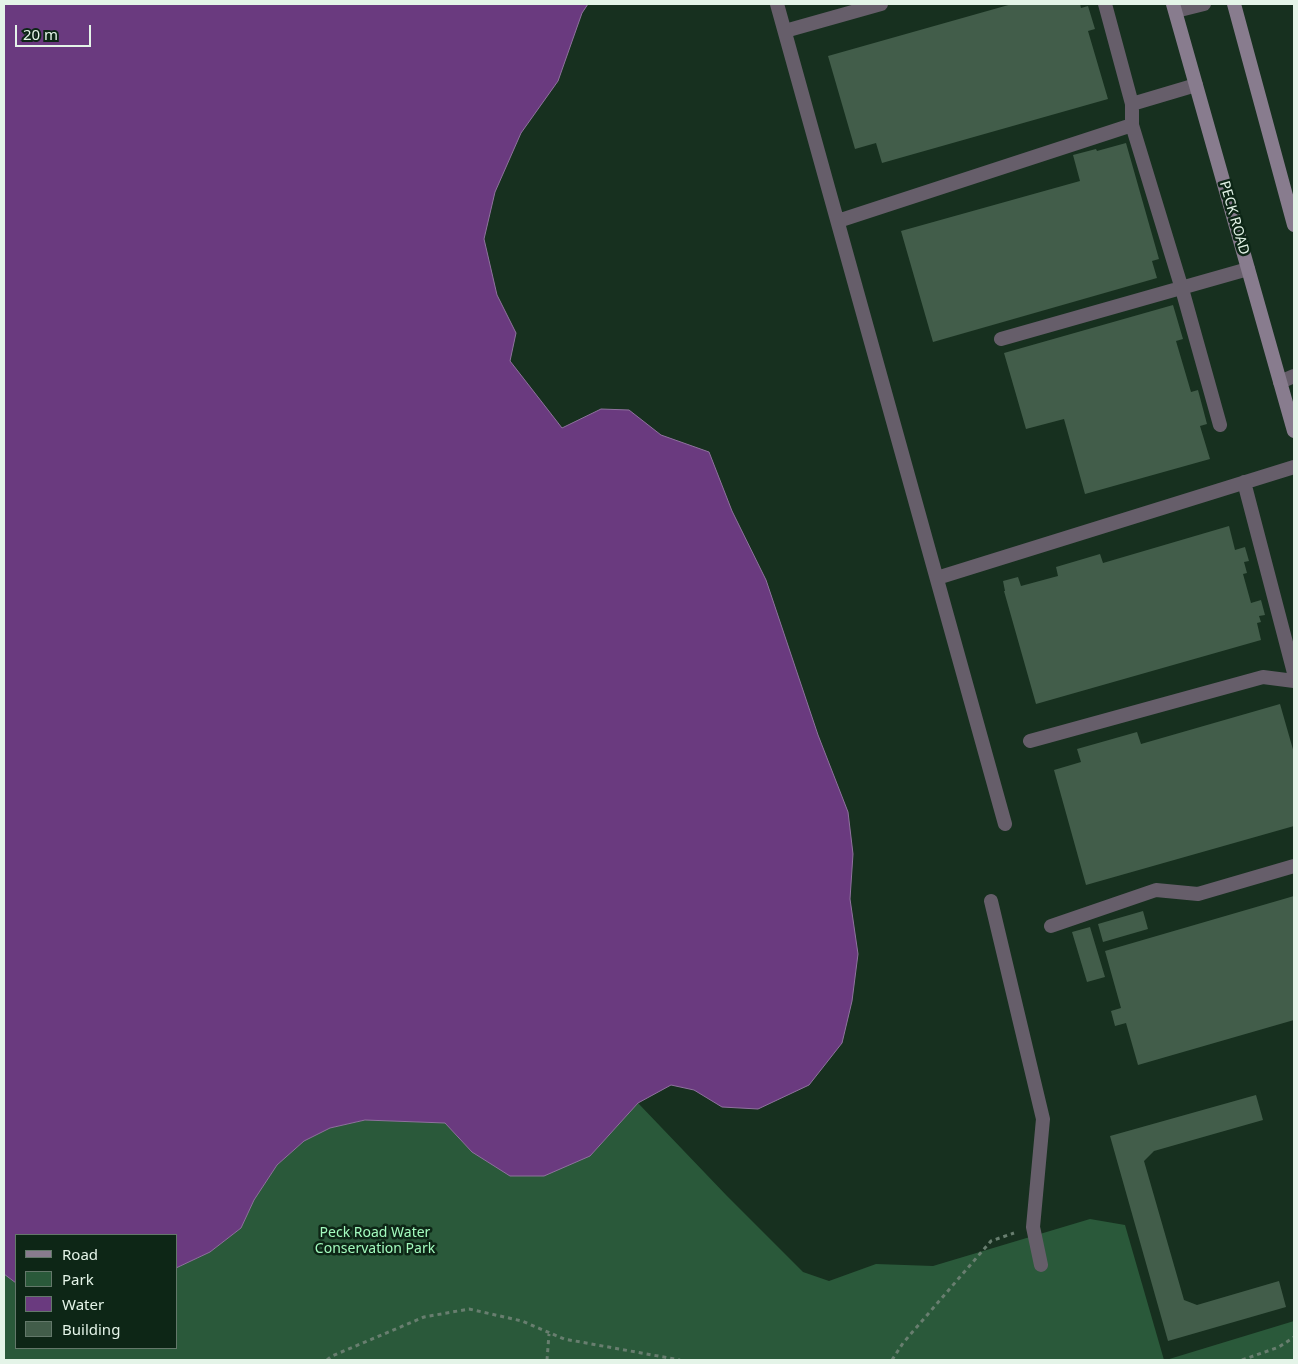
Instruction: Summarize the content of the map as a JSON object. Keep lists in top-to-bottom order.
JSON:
{
  "streets": {
    "main road": ["PECK ROAD"]
  },
  "parks": ["Peck Road Water Conservation Park"],
  "legend": [
    "Road",
    "Park",
    "Water",
    "Building"
  ],
  "scale_bar": "20 m"
}
